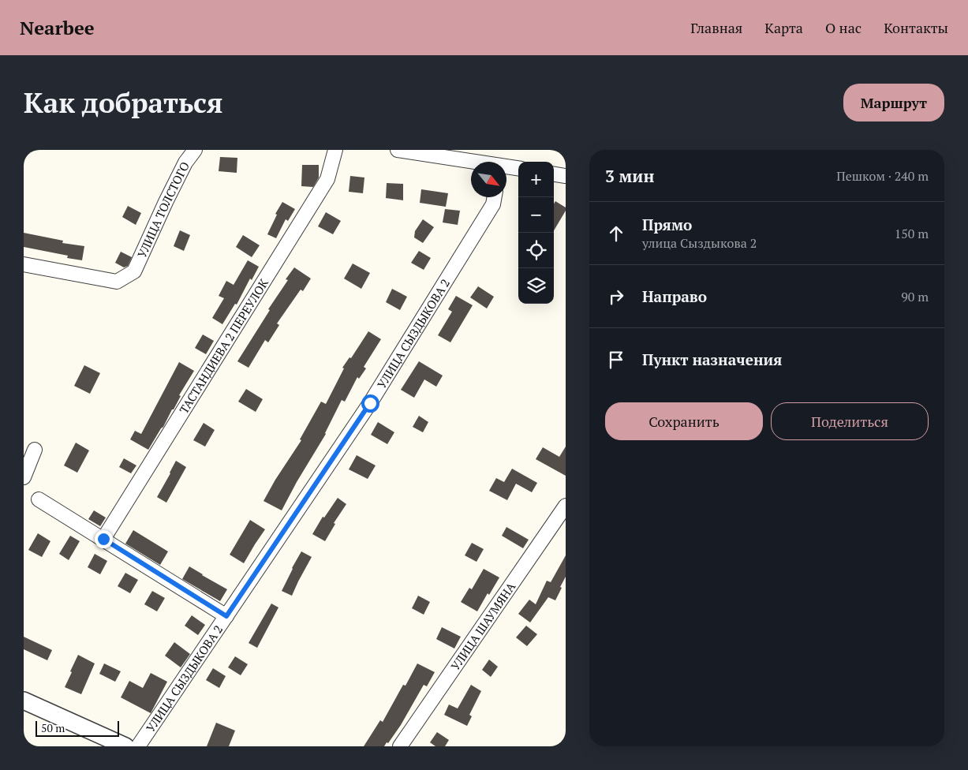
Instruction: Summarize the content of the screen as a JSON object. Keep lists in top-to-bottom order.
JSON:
{
  "streets": {
    "street": [
      "УЛИЦА ТОЛСТОГО",
      "УЛИЦА СЫЗДЫКОВА 2",
      "ТАСТАНДИЕВА 2 ПЕРЕУЛОК",
      "УЛИЦА ШАУМЯНА"
    ]
  },
  "scale_bar": "50 m",
  "north": "bottom right",
  "page": {
    "header": "Nearbee",
    "nav": [
      "Главная",
      "Карта",
      "О нас",
      "Контакты"
    ],
    "buttons": [
      "Маршрут",
      ["Сохранить", "Поделиться"]
    ],
    "title": "Как добраться",
    "heading": ["3 мин", "Пешком · 240 m"],
    "map_buttons": ["+", "−"],
    "list": [
      ["Прямо", "улица Сыздыкова 2", "150 m"],
      ["Направо", "90 m"],
      "Пункт назначения"
    ],
    "scale": "50 m"
  }
}
